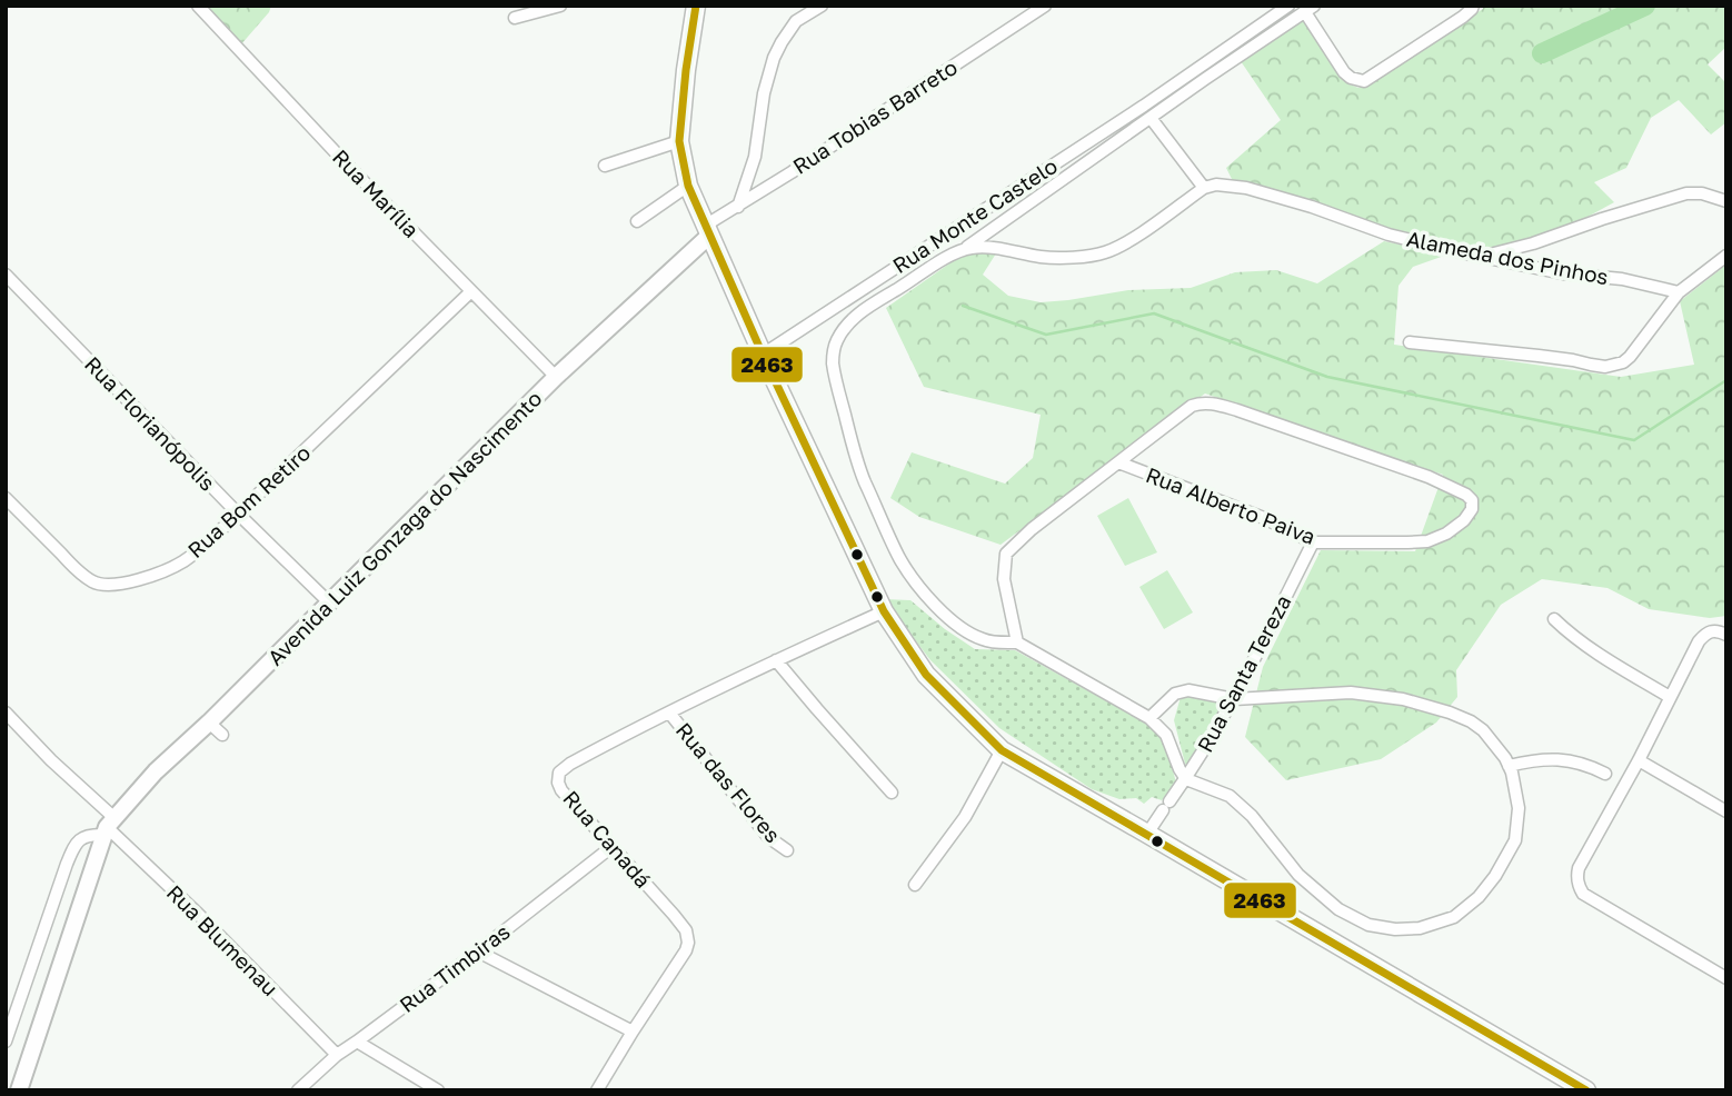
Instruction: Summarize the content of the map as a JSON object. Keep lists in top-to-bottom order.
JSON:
{
  "streets": {
    "main road": ["Avenida Luiz Gonzaga do Nascimento"],
    "street": [
      "Rua Tobias Barreto",
      "Rua Marília",
      "Rua Monte Castelo",
      "Alameda dos Pinhos",
      "Rua Florianópolis",
      "Rua Bom Retiro",
      "Rua Alberto Paiva",
      "Rua Santa Tereza",
      "Rua das Flores",
      "Rua Canadá",
      "Rua Blumenau",
      "Rua Timbiras"
    ]
  },
  "crossings": [
    ["Rua Tobias Barreto", "Avenida Luiz Gonzaga do Nascimento"],
    ["Rua Marília", "Rua Bom Retiro"],
    ["Rua Marília", "Avenida Luiz Gonzaga do Nascimento"],
    ["Rua Florianópolis", "Rua Bom Retiro"],
    ["Rua Florianópolis", "Avenida Luiz Gonzaga do Nascimento"],
    ["Rua Alberto Paiva", "Rua Santa Tereza"],
    ["Avenida Luiz Gonzaga do Nascimento", "Rua Blumenau"],
    ["Rua das Flores", "Rua Canadá"],
    ["Rua Canadá", "Rua Timbiras"],
    ["Rua Blumenau", "Rua Timbiras"]
  ],
  "lines": ["transit line 2463"]
}
